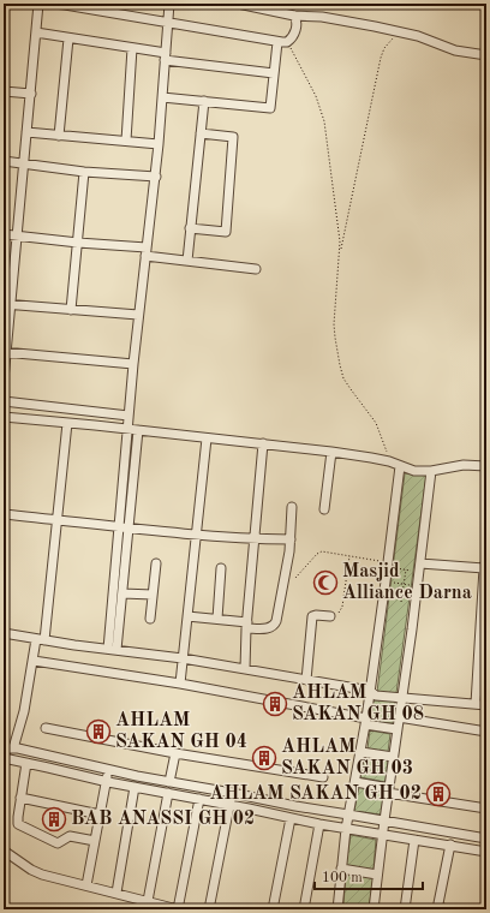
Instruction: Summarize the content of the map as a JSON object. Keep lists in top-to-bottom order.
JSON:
{
  "places": {
    "mosque": ["Masjid Alliance Darna"],
    "building": [
      "AHLAM SAKAN GH 08",
      "AHLAM SAKAN GH 04",
      "AHLAM SAKAN GH 03",
      "AHLAM SAKAN GH 02",
      "BAB ANASSI GH 02"
    ]
  },
  "scale_bar": "100 m"
}
